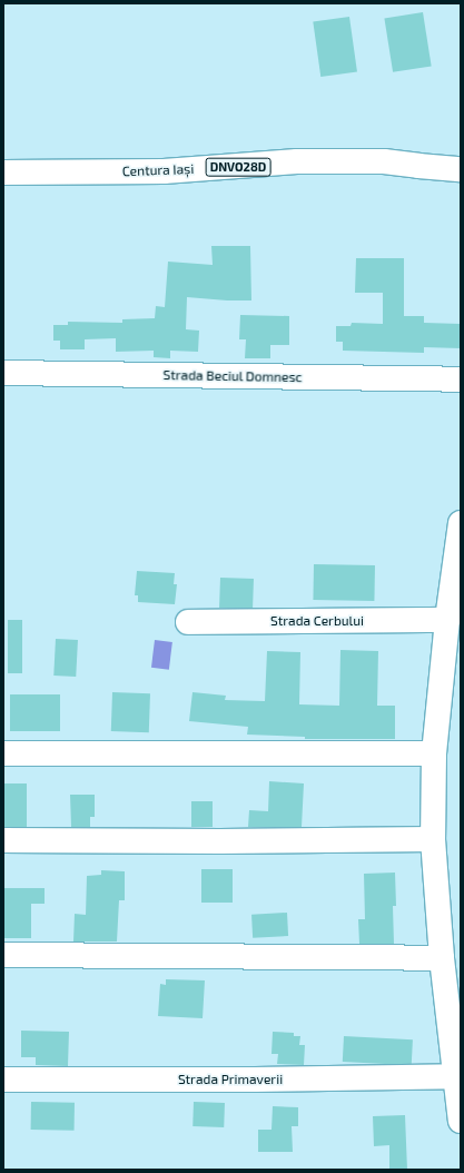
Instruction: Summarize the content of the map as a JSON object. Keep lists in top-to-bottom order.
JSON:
{
  "streets": {
    "street": [
      "DNVO28D",
      "Centura Iași",
      "Strada Beciul Domnesc",
      "Strada Cerbului",
      "Strada Primaverii"
    ]
  }
}
